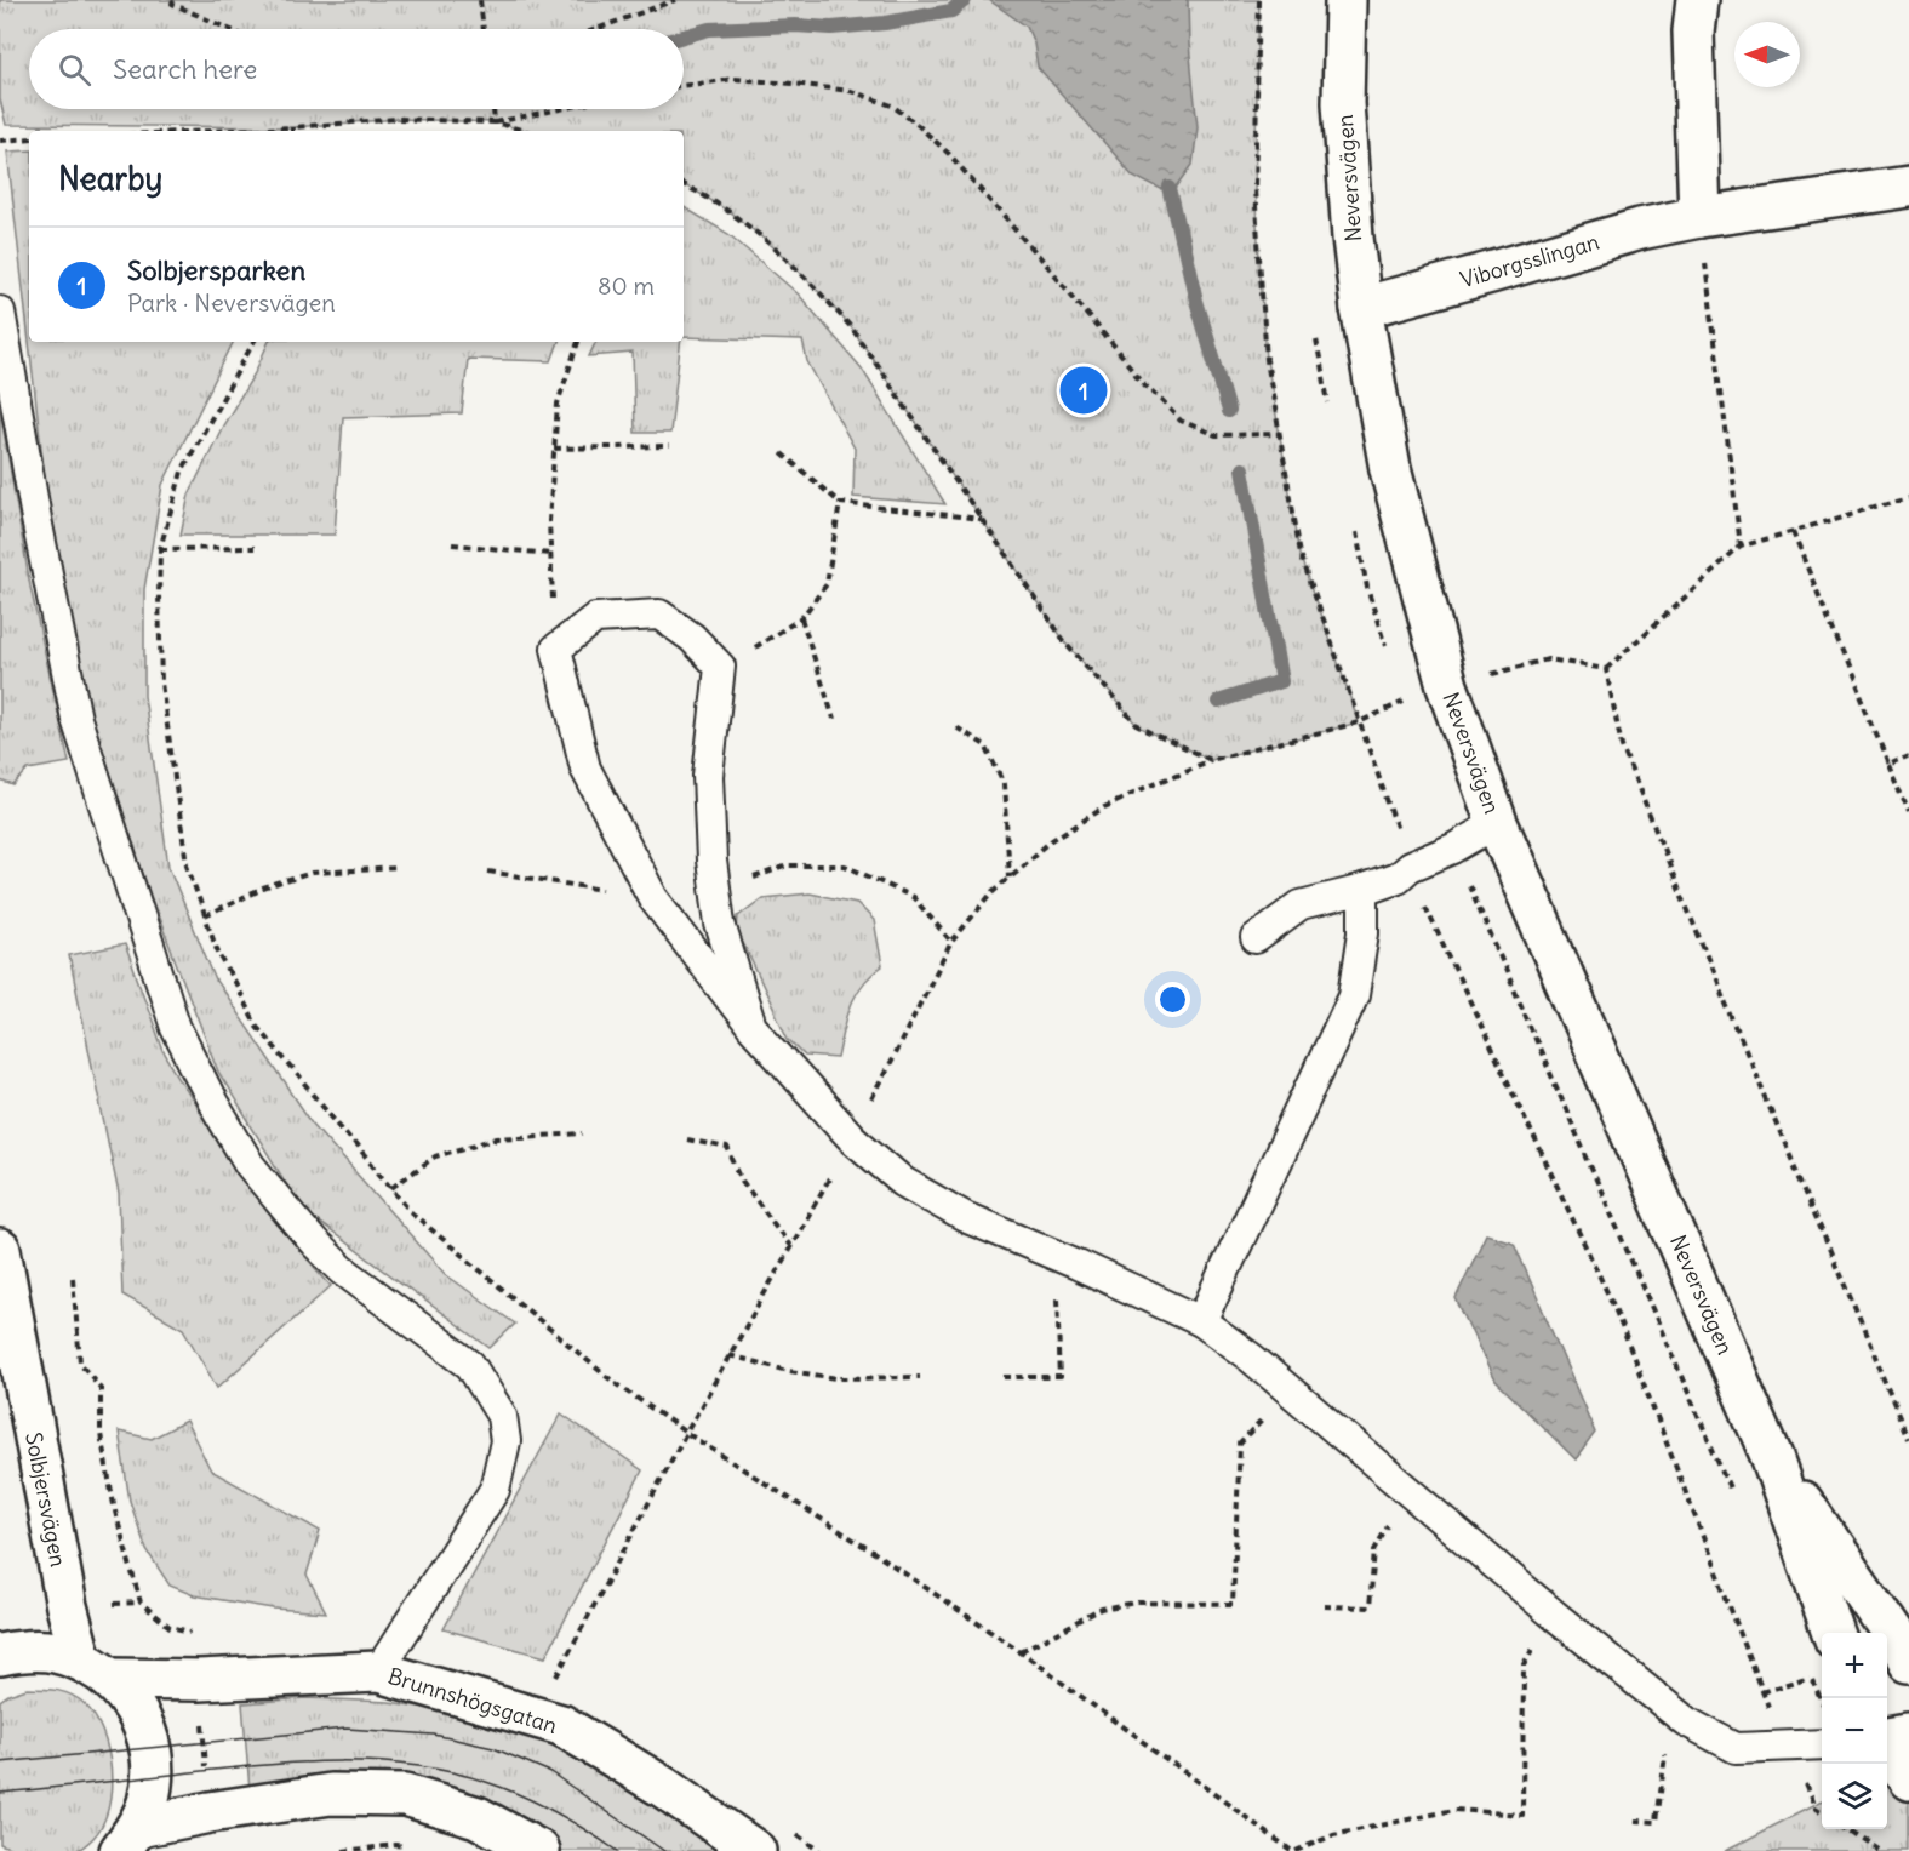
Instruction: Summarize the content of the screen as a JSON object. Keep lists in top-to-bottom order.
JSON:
{
  "streets": {
    "street": [
      "Neversvägen",
      "Viborgsslingan",
      "Solbjersvägen",
      "Brunnshögsgatan"
    ]
  },
  "crossings": [
    ["Neversvägen", "Viborgsslingan"],
    ["Solbjersvägen", "Brunnshögsgatan"]
  ],
  "north": "left",
  "page": {
    "search": "Search here",
    "heading": "Nearby",
    "list": [
      {
        "mark": "1",
        "name": "Solbjersparken",
        "note": "Park · Neversvägen",
        "value": "80 m"
      }
    ],
    "pins": "1",
    "map_buttons": ["+", "−"]
  }
}
